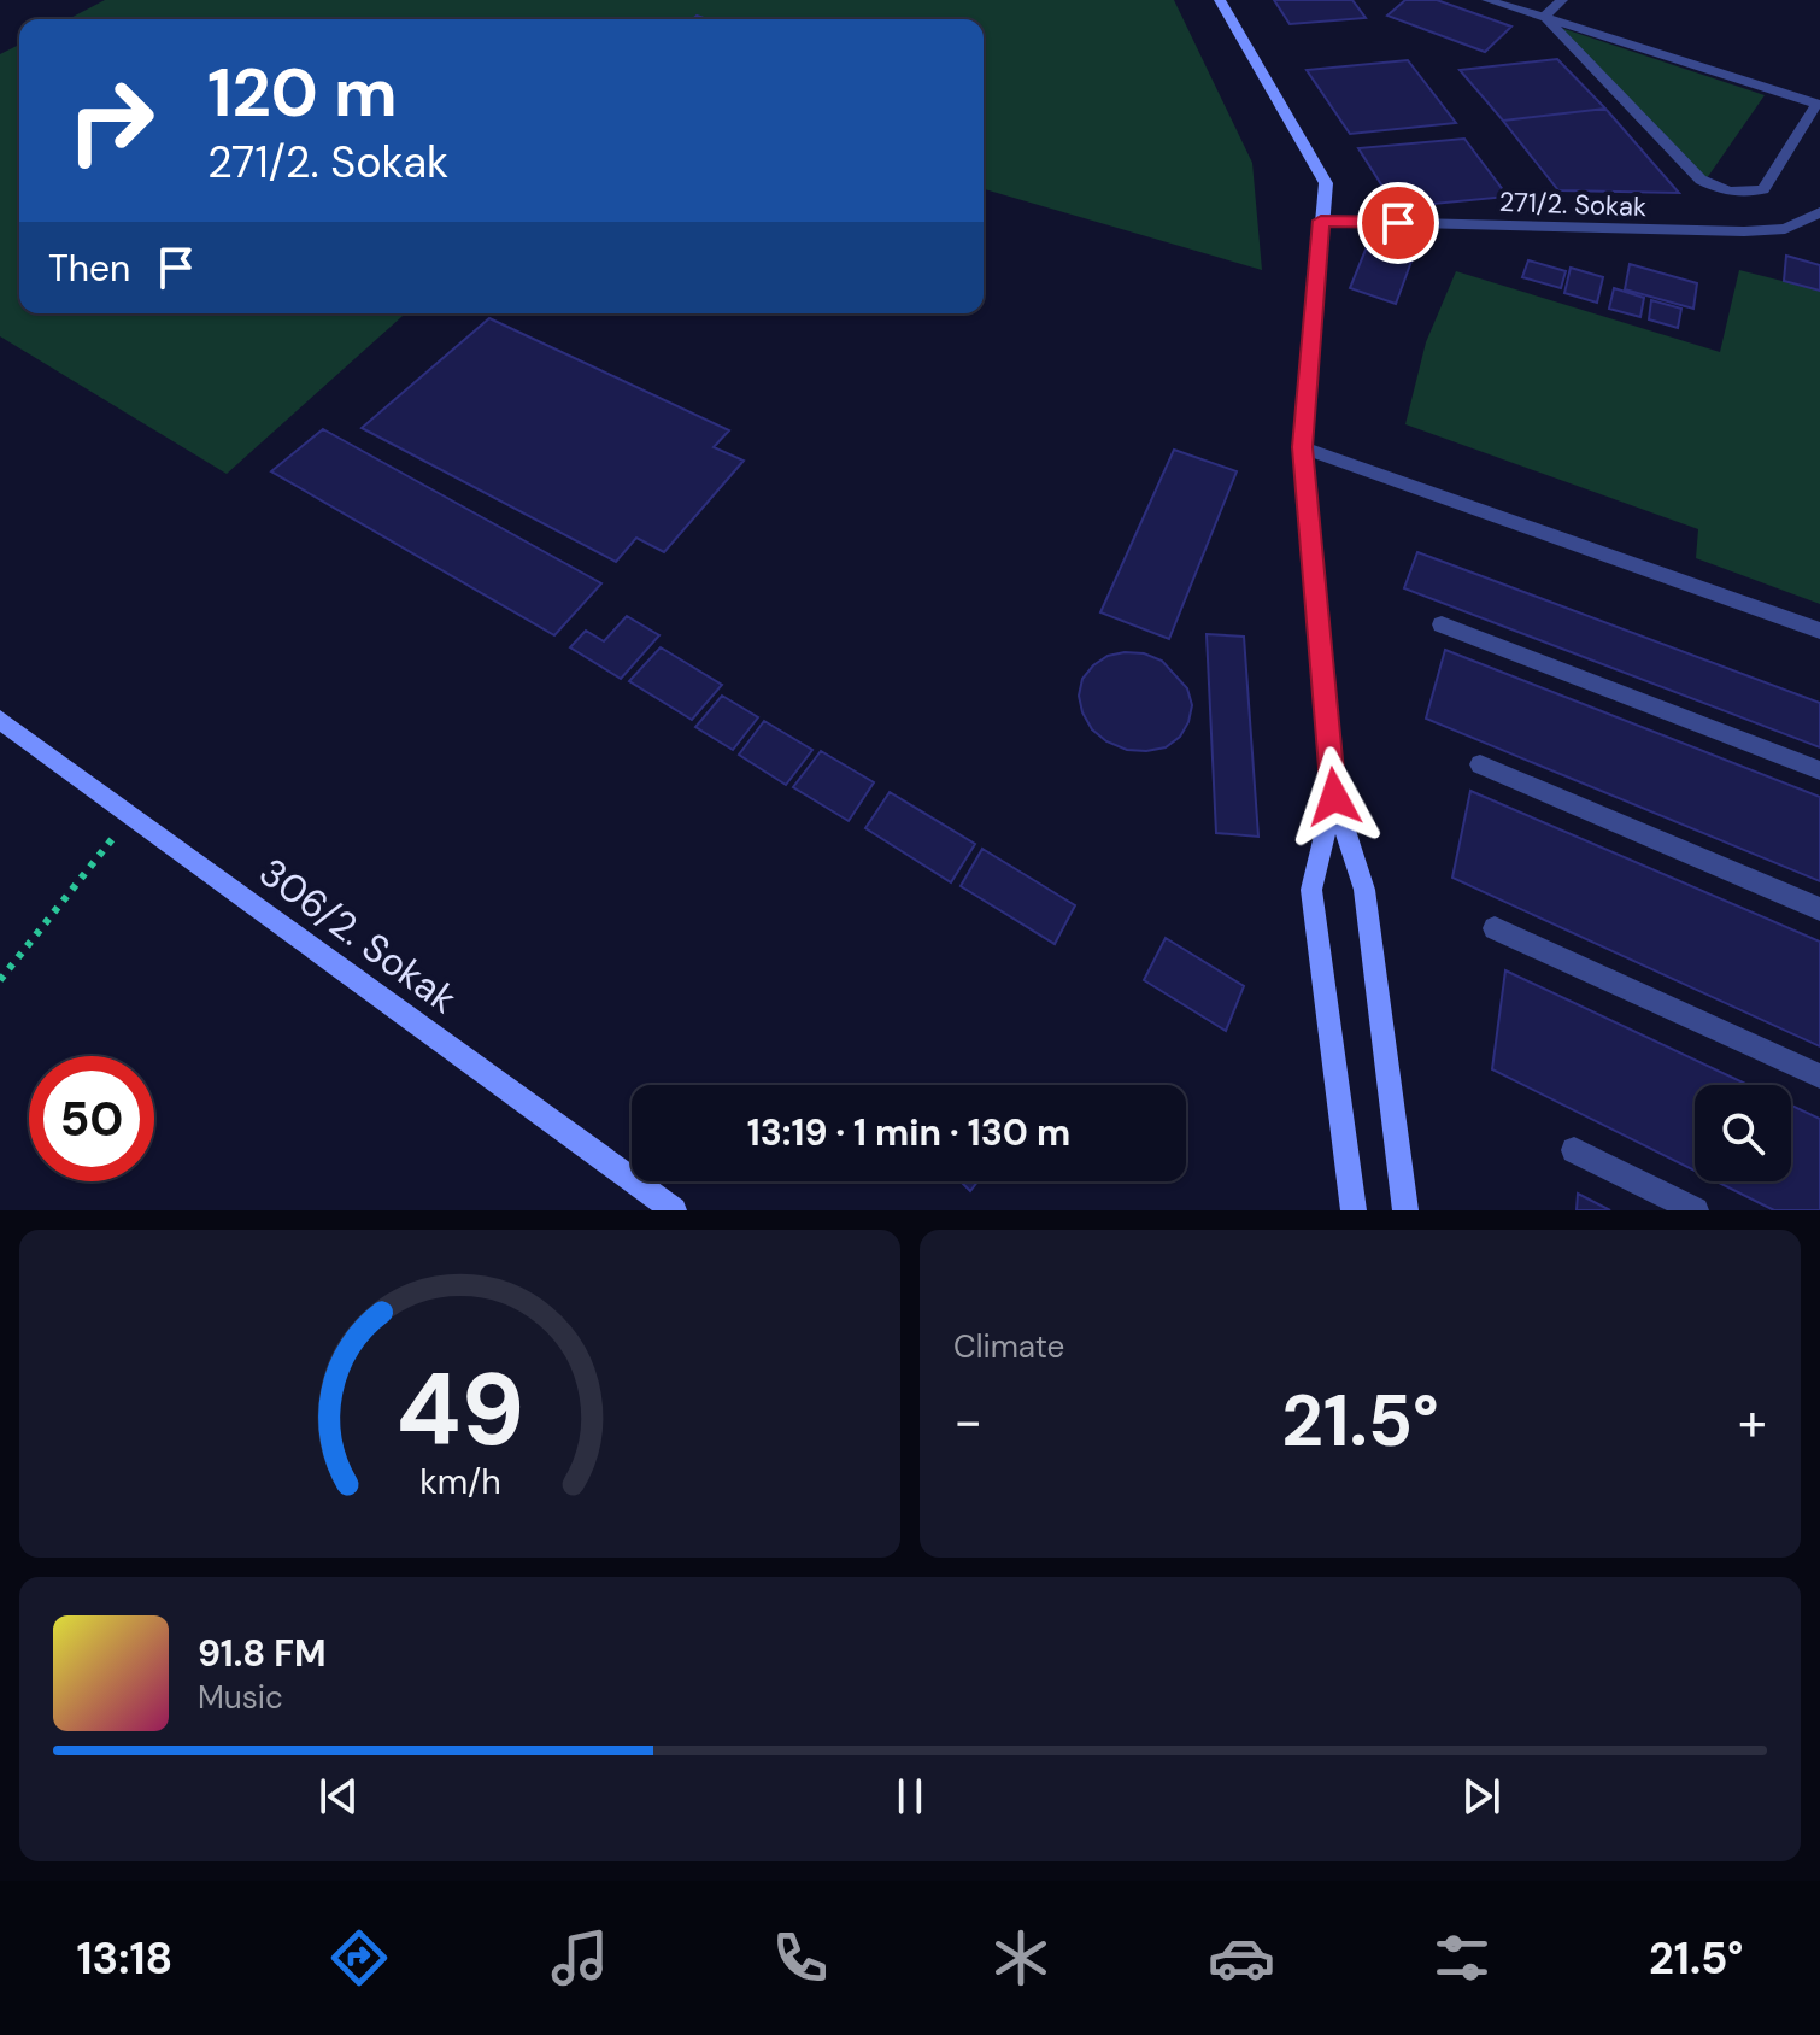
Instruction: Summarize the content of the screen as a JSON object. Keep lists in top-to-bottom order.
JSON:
{
  "streets": {
    "main road": ["306/2. Sokak"],
    "street": ["271/2. Sokak"]
  },
  "page": {
    "turn": ["120 m", "271/2. Sokak"],
    "then": "Then",
    "limit": "50",
    "trip": "13:19 · 1 min · 130 m",
    "tile": "Climate",
    "heat": ["−", "21.5°", "+"],
    "song": ["91.8 FM", "Music"],
    "tabs": ["13:18", "21.5°"],
    "gauge": ["49", "km/h"]
  }
}
